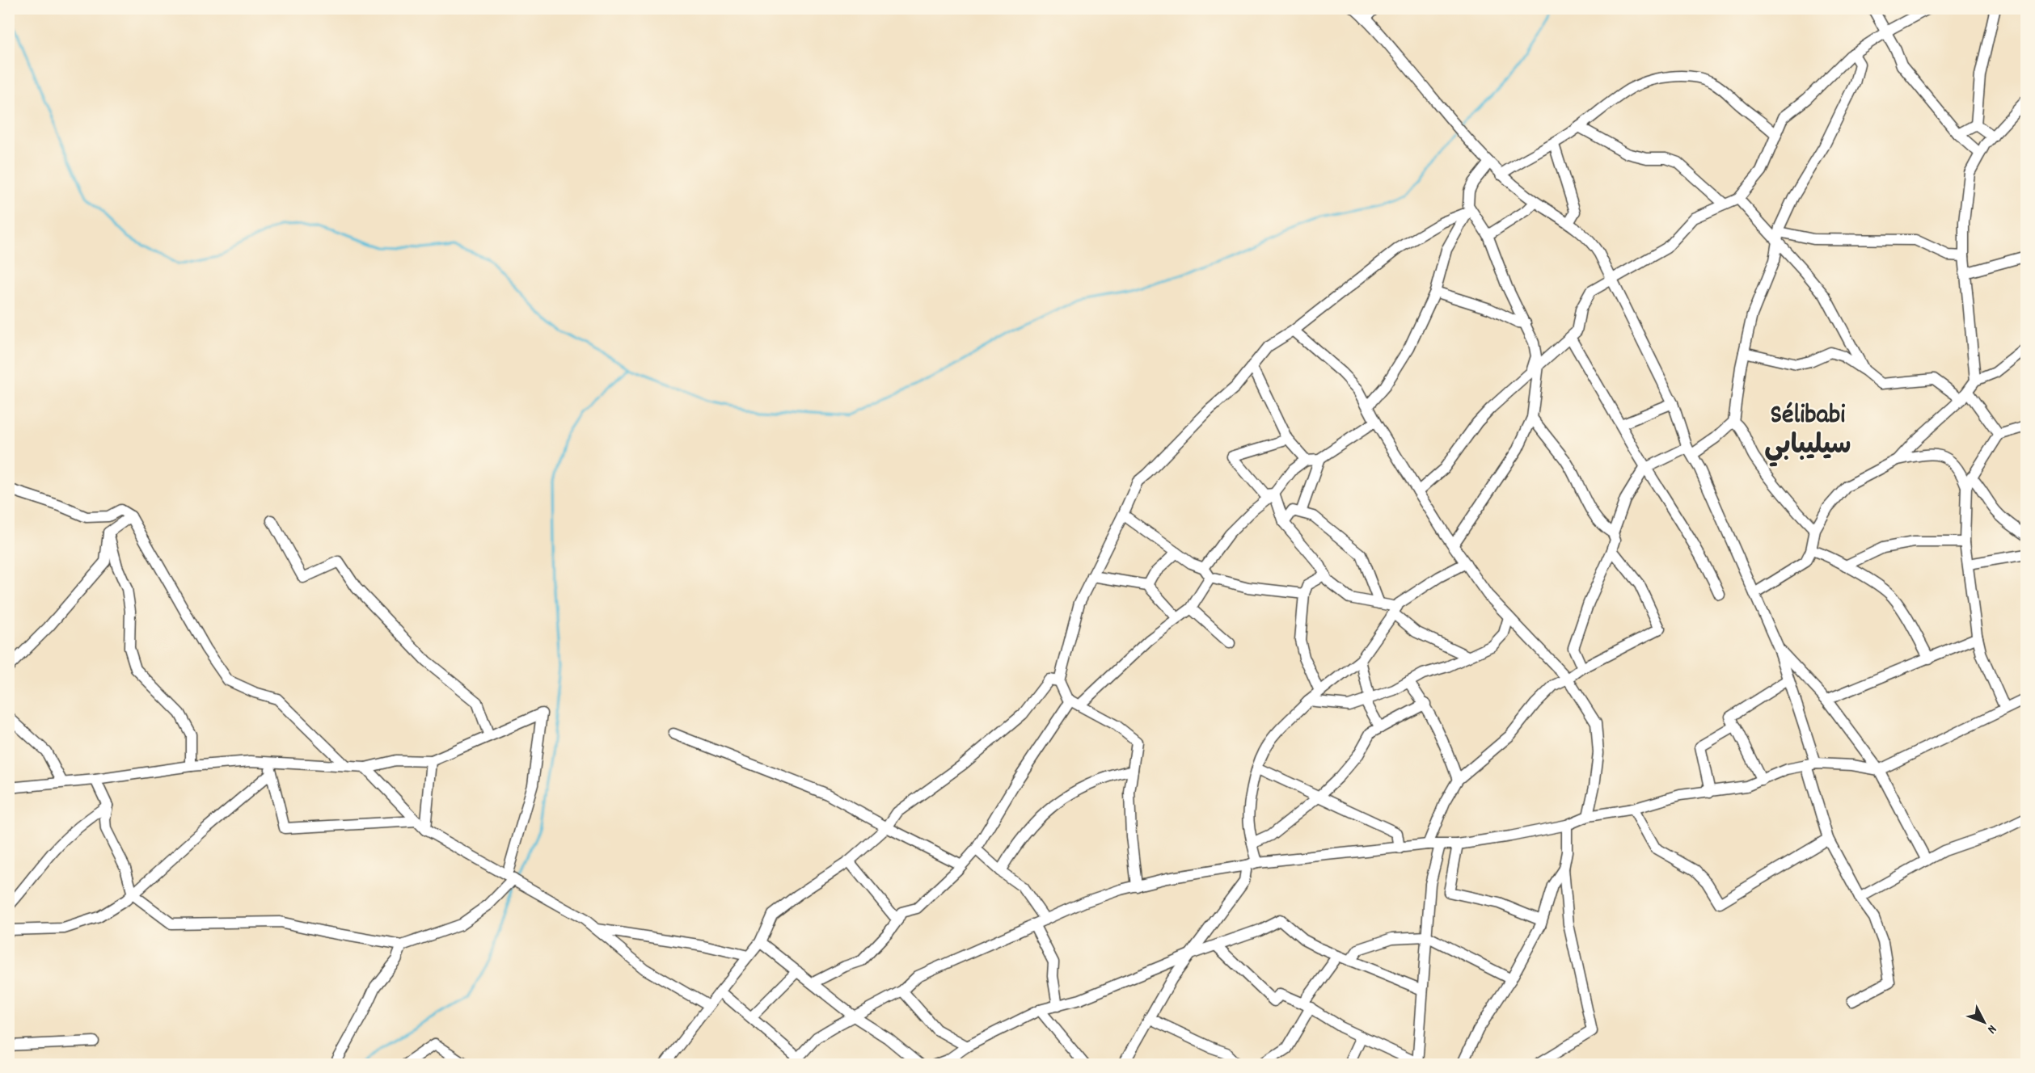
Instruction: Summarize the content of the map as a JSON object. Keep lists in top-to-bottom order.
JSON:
{
  "districts": ["Sélibabi سيليبابي"],
  "north": "bottom right"
}
